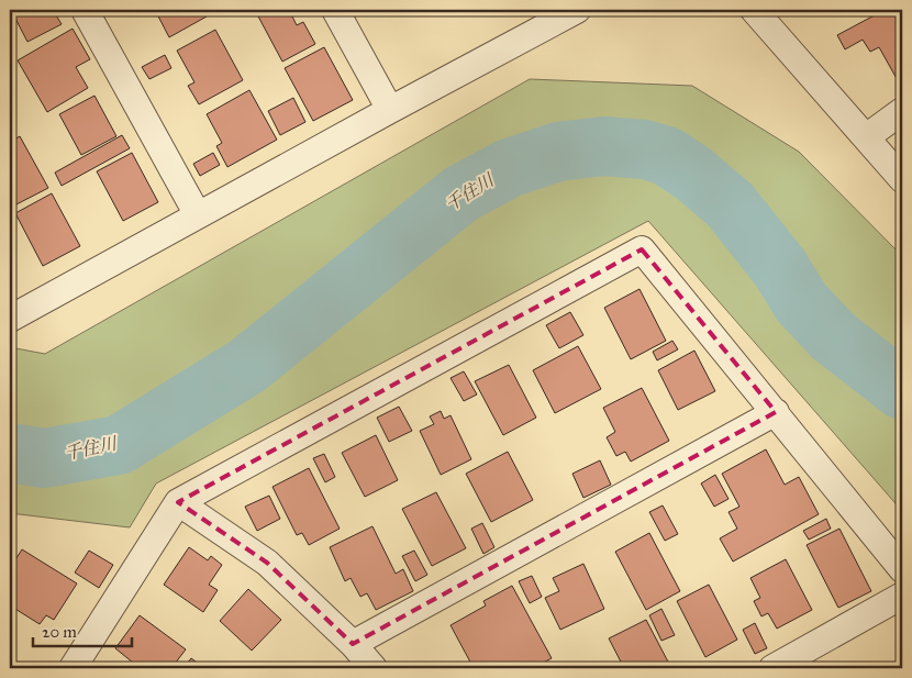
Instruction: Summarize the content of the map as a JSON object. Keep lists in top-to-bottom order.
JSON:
{
  "water": ["千住川"],
  "scale_bar": "20 m"
}
